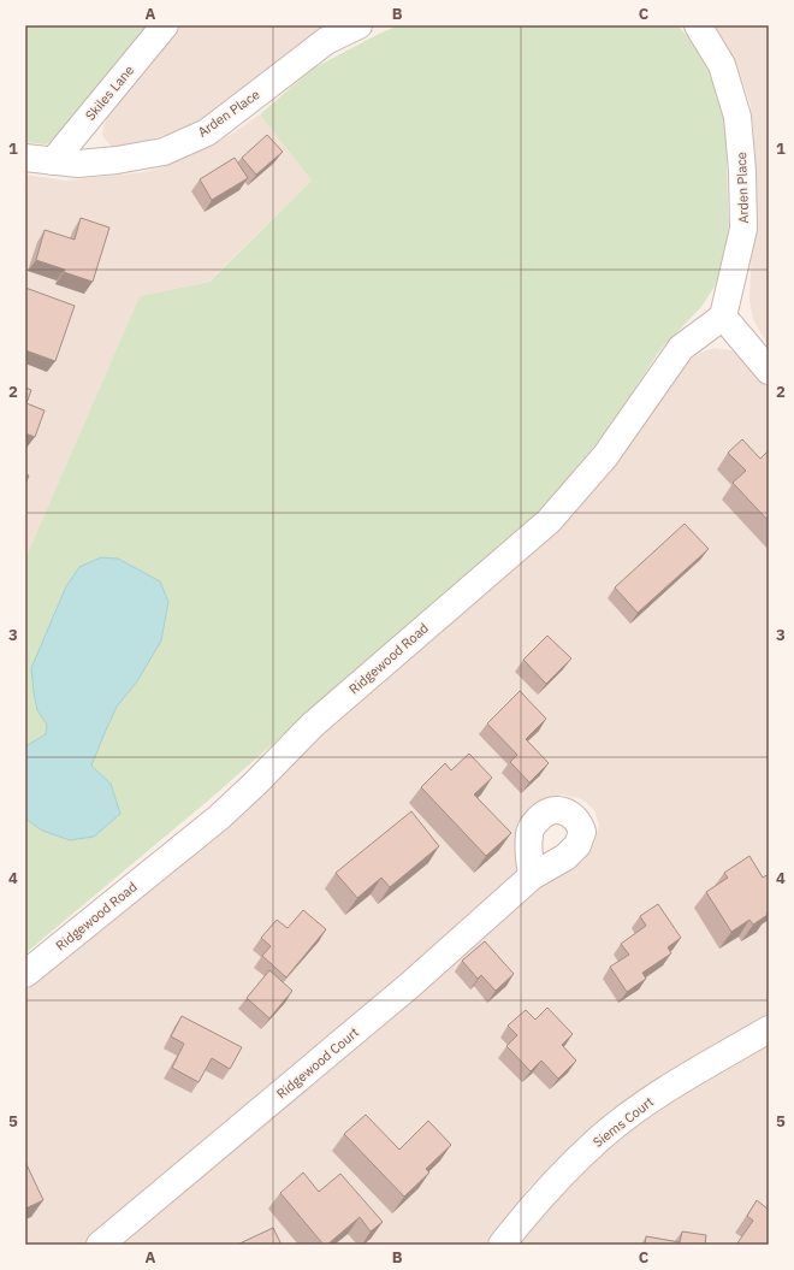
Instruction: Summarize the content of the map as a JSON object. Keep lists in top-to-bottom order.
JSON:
{
  "streets": {
    "street": [
      "Skiles Lane",
      "Arden Place",
      "Ridgewood Road",
      "Ridgewood Court",
      "Siems Court"
    ]
  },
  "crossings": [
    ["Skiles Lane", "Arden Place"],
    ["Arden Place", "Ridgewood Road"]
  ],
  "grid": {
    "columns": ["A", "B", "C"],
    "rows": [
      "1",
      "2",
      "3",
      "4",
      "5"
    ]
  }
}
